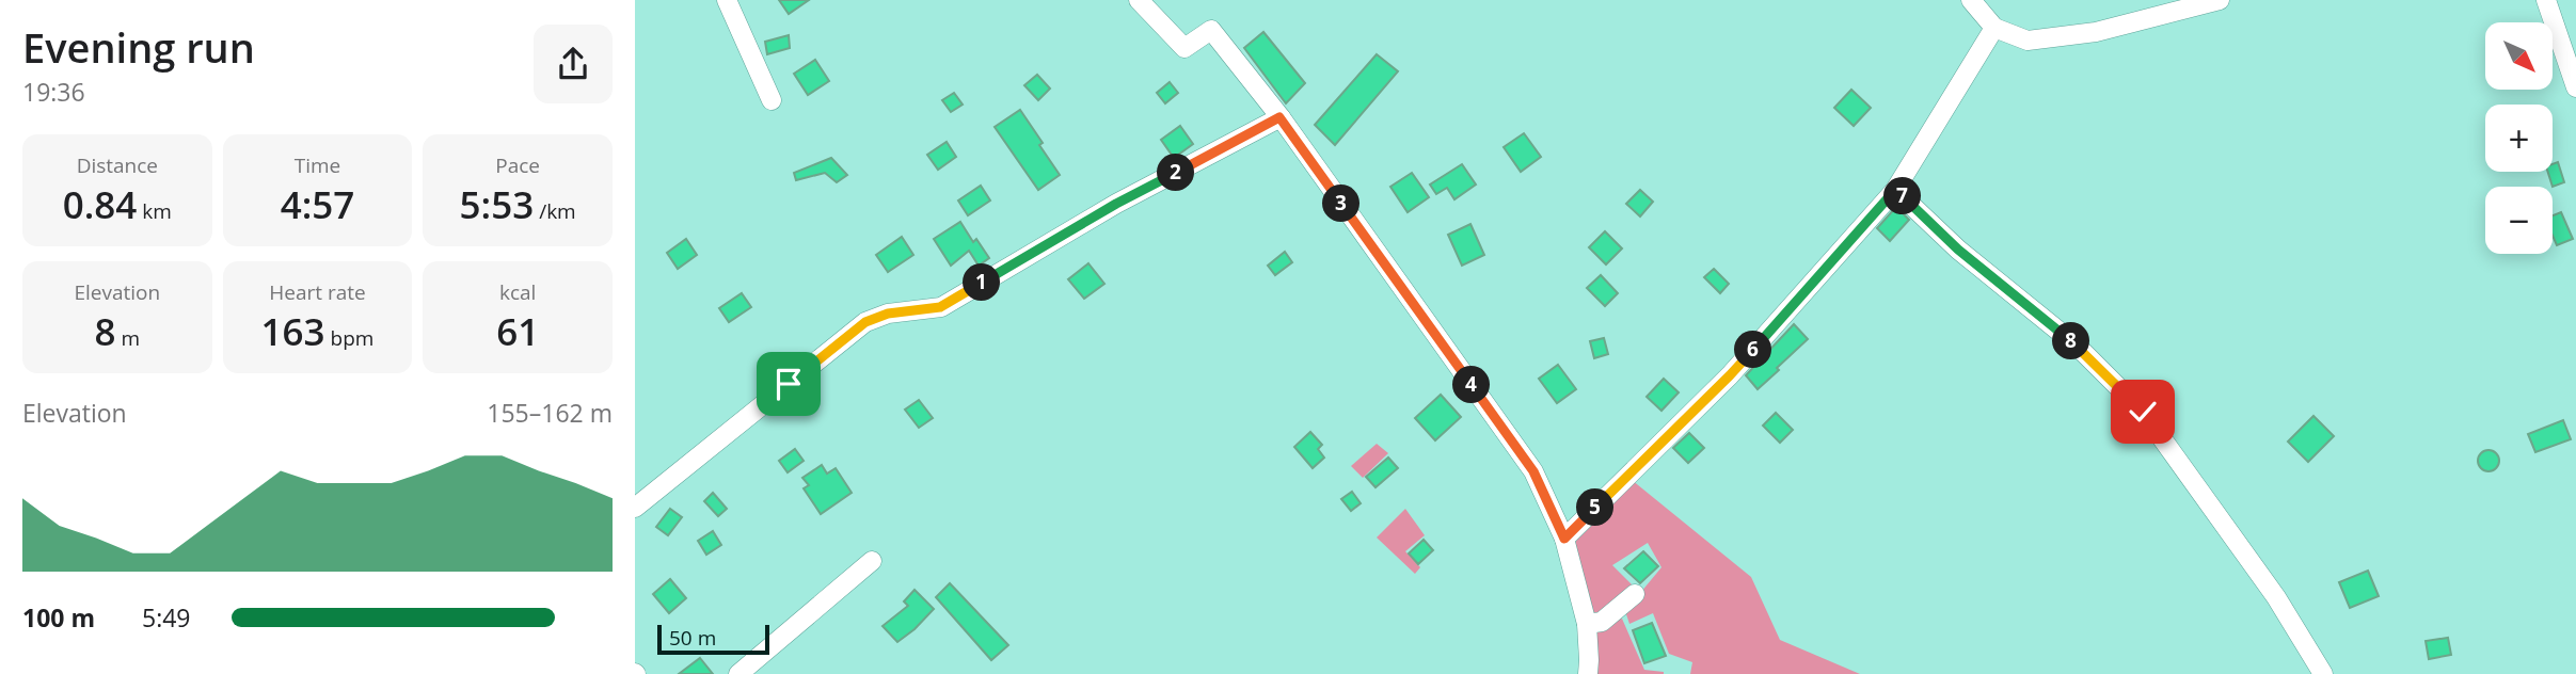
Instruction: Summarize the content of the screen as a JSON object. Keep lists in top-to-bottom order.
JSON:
{
  "scale_bar": "50 m",
  "north": "bottom right",
  "page": {
    "heading": ["Evening run", "19:36"],
    "map_buttons": ["+", "−"],
    "stats": [
      ["Distance", "0.84 km"],
      ["Time", "4:57"],
      ["Pace", "5:53 /km"],
      ["Elevation", "8 m"],
      ["Heart rate", "163 bpm"],
      ["kcal", "61"]
    ],
    "pins": [
      "2",
      "7",
      "3",
      "1",
      "8",
      "6",
      "4",
      "5"
    ],
    "chart": ["Elevation", "155–162 m"],
    "list": [
      {
        "name": "100 m",
        "note": "5:49"
      }
    ],
    "scale": "50 m"
  }
}
